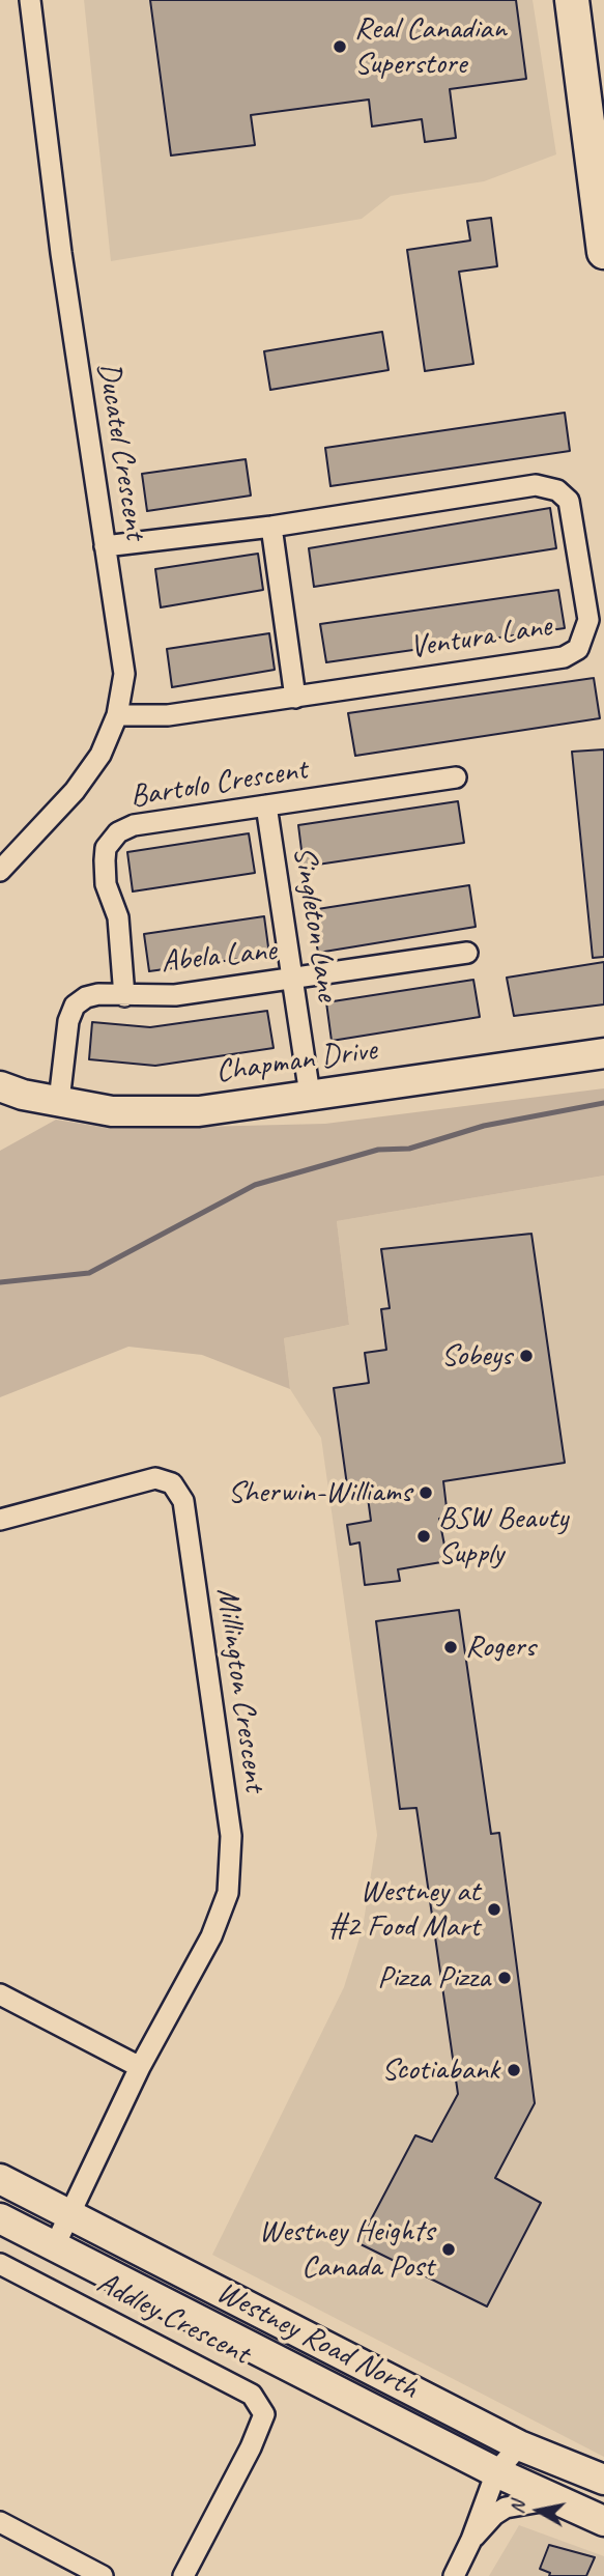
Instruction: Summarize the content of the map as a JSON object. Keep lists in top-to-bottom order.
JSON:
{
  "streets": {
    "main road": ["Chapman Drive", "Westney Road North"],
    "street": [
      "Ducatel Crescent",
      "Ventura Lane",
      "Bartolo Crescent",
      "Singleton Lane",
      "Abela Lane",
      "Millington Crescent",
      "Addley Crescent"
    ]
  },
  "crossings": [
    ["Ducatel Crescent", "Ventura Lane"],
    ["Bartolo Crescent", "Singleton Lane"],
    ["Bartolo Crescent", "Abela Lane"],
    ["Singleton Lane", "Abela Lane"],
    ["Singleton Lane", "Chapman Drive"],
    ["Abela Lane", "Chapman Drive"],
    ["Millington Crescent", "Westney Road North"]
  ],
  "places": [
    "Real Canadian Superstore",
    "Sobeys",
    "Sherwin-Williams",
    "BSW Beauty Supply",
    "Rogers",
    "Westney at #2 Food Mart",
    "Pizza Pizza",
    "Scotiabank",
    "Westney Heights Canada Post"
  ],
  "north": "left"
}
